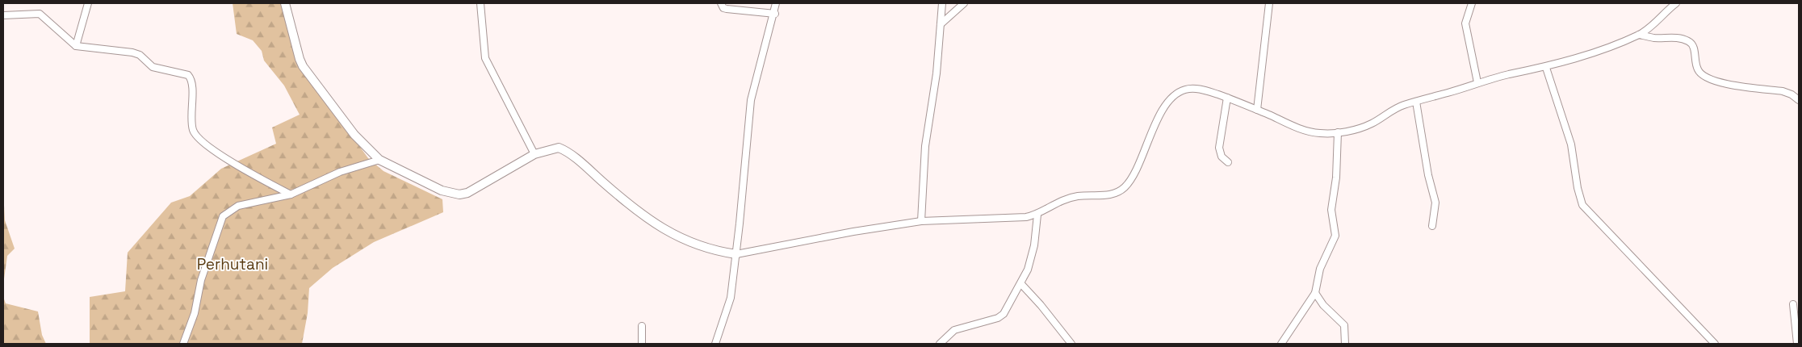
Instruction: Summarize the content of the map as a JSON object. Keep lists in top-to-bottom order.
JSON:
{
  "parks": ["Perhutani"]
}
